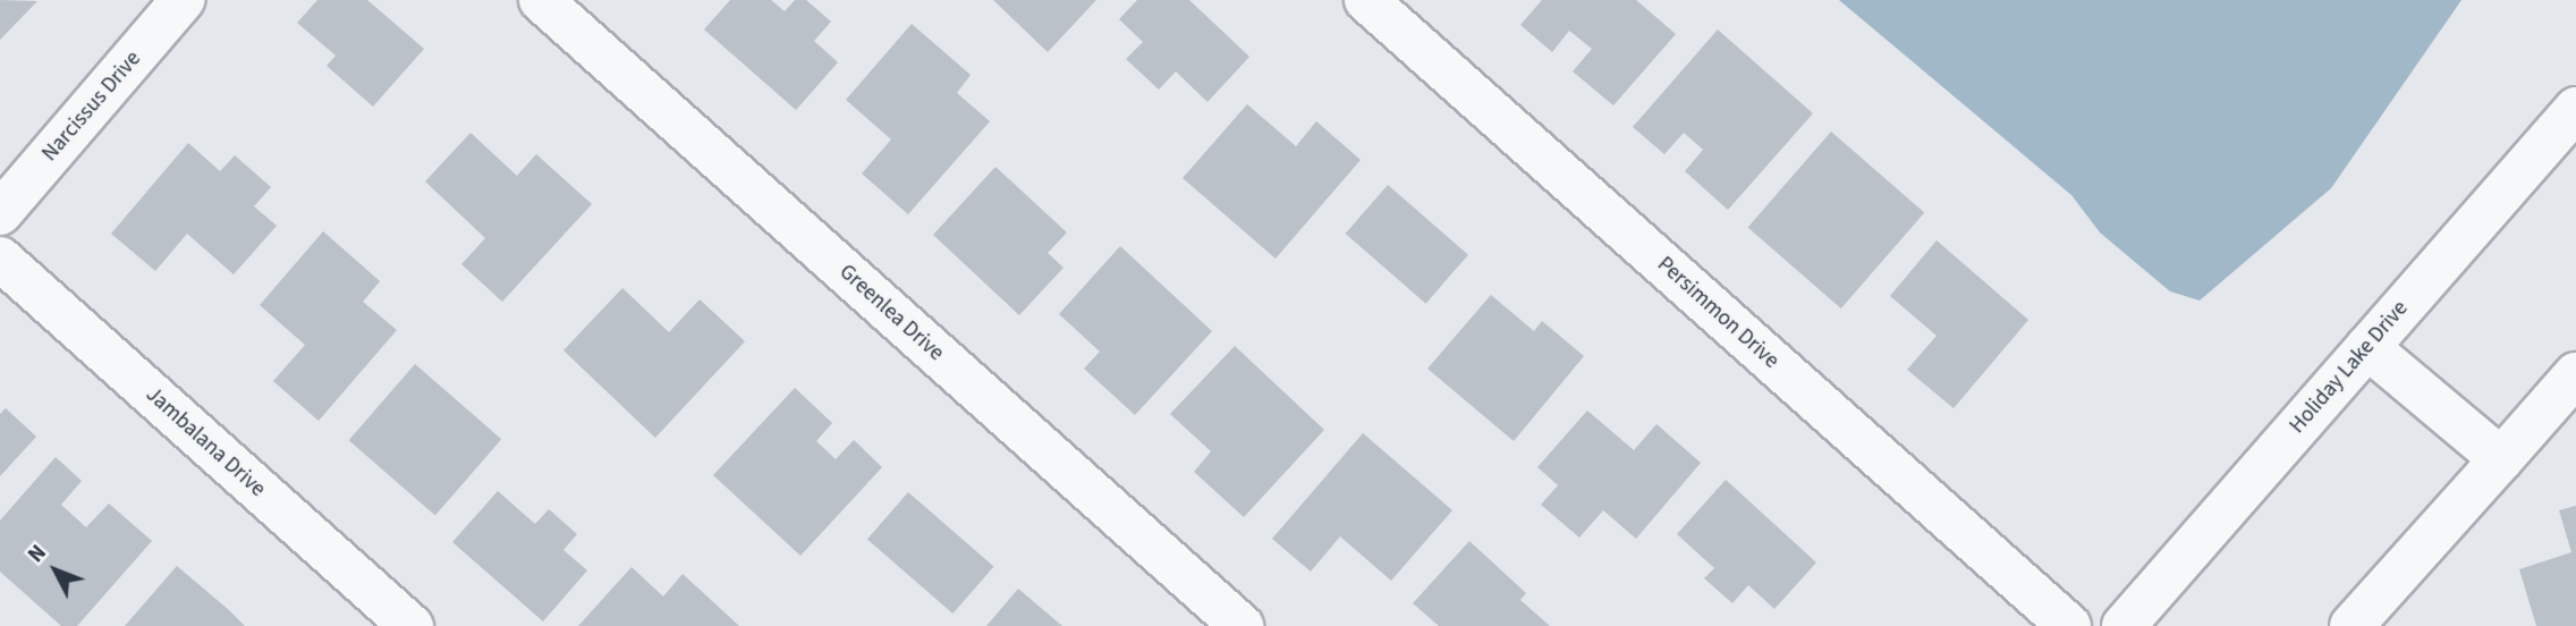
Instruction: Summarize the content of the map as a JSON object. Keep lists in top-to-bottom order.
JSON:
{
  "streets": {
    "street": [
      "Narcissus Drive",
      "Greenlea Drive",
      "Persimmon Drive",
      "Holiday Lake Drive",
      "Jambalana Drive"
    ]
  },
  "north": "top left"
}
